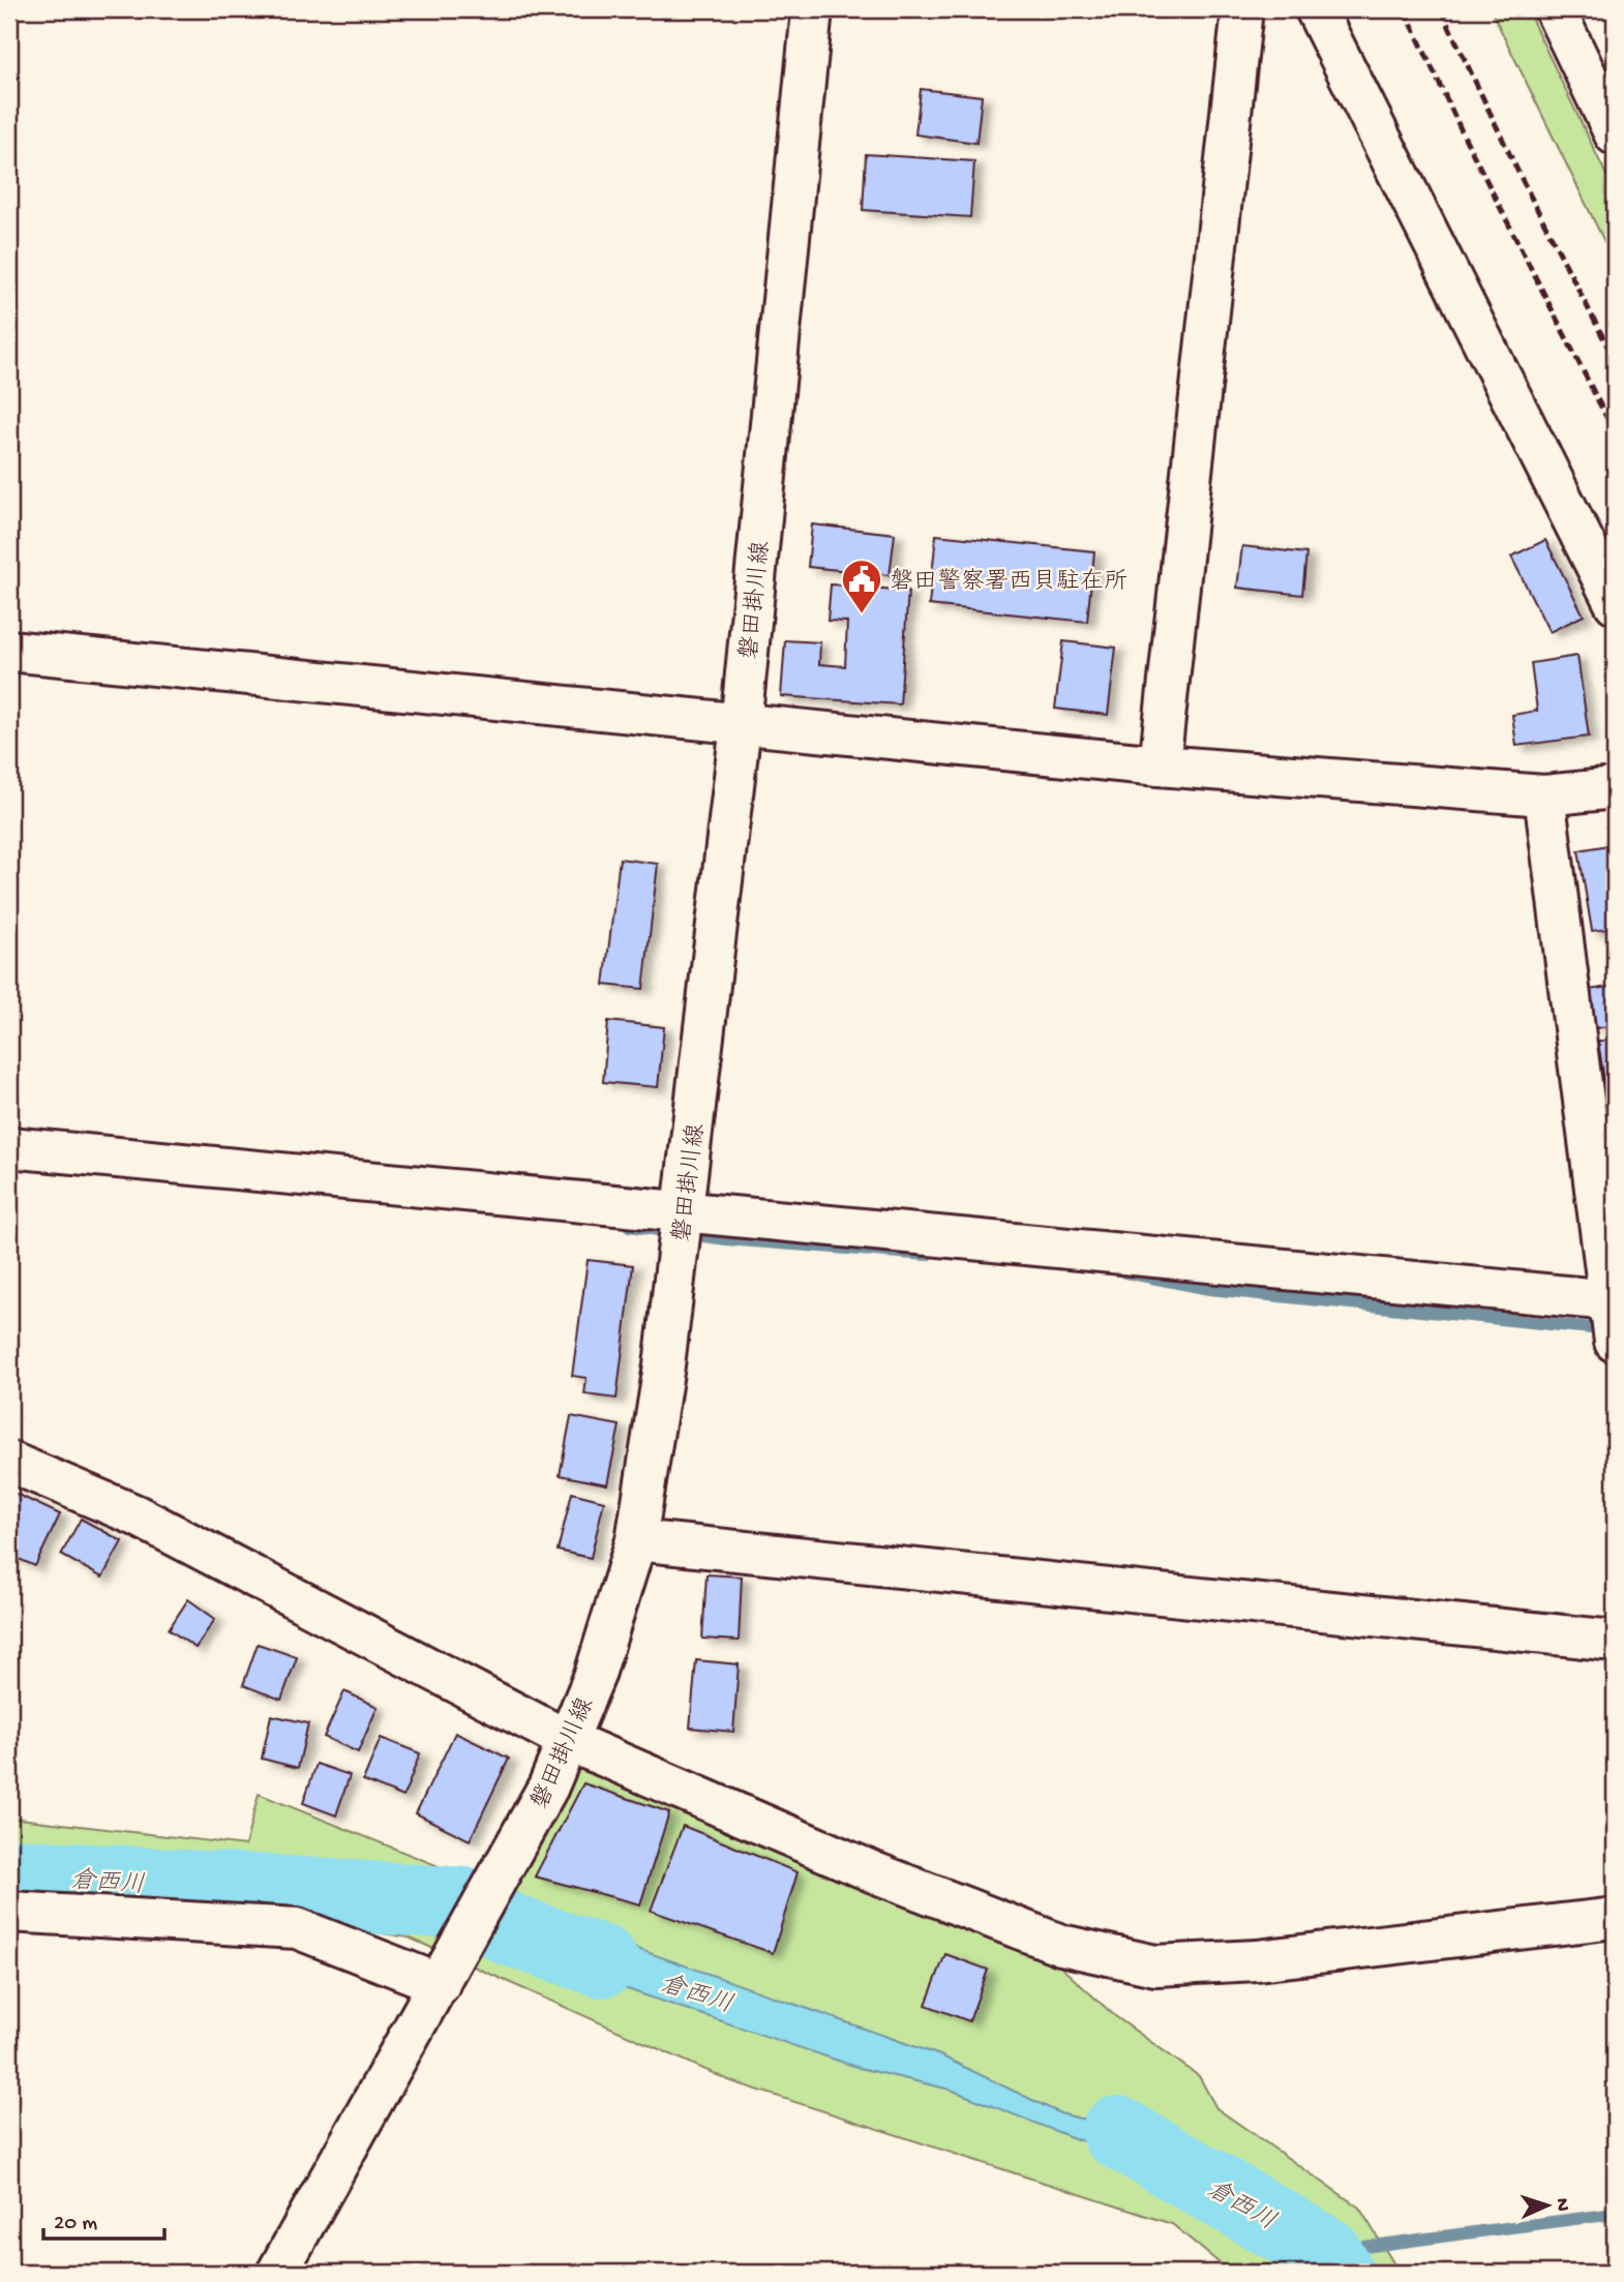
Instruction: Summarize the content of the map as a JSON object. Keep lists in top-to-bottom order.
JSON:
{
  "streets": {
    "street": ["磐田掛川線"]
  },
  "water": ["倉西川"],
  "places": {
    "public building": ["磐田警察署西貝駐在所"]
  },
  "scale_bar": "20 m",
  "north": "right"
}
